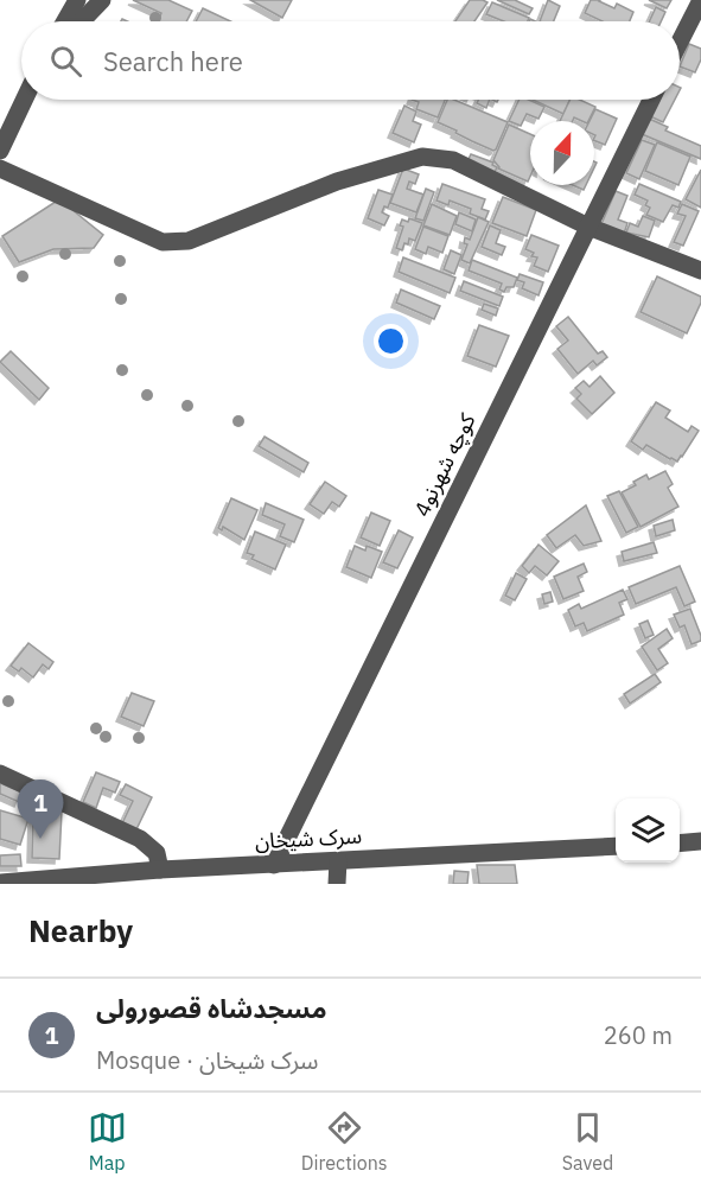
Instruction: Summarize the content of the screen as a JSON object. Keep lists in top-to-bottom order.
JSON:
{
  "streets": {
    "street": ["کوچه شهرنو4", "سرک شیخان"]
  },
  "crossings": [
    ["کوچه شهرنو4", "سرک شیخان"]
  ],
  "north": "top",
  "page": {
    "search": "Search here",
    "pins": "1",
    "heading": "Nearby",
    "list": [
      {
        "mark": "1",
        "name": "مسجدشاه قصورولی",
        "note": "Mosque · سرک شیخان",
        "value": "260 m"
      }
    ],
    "nav": ["Map", "Directions", "Saved"]
  }
}
